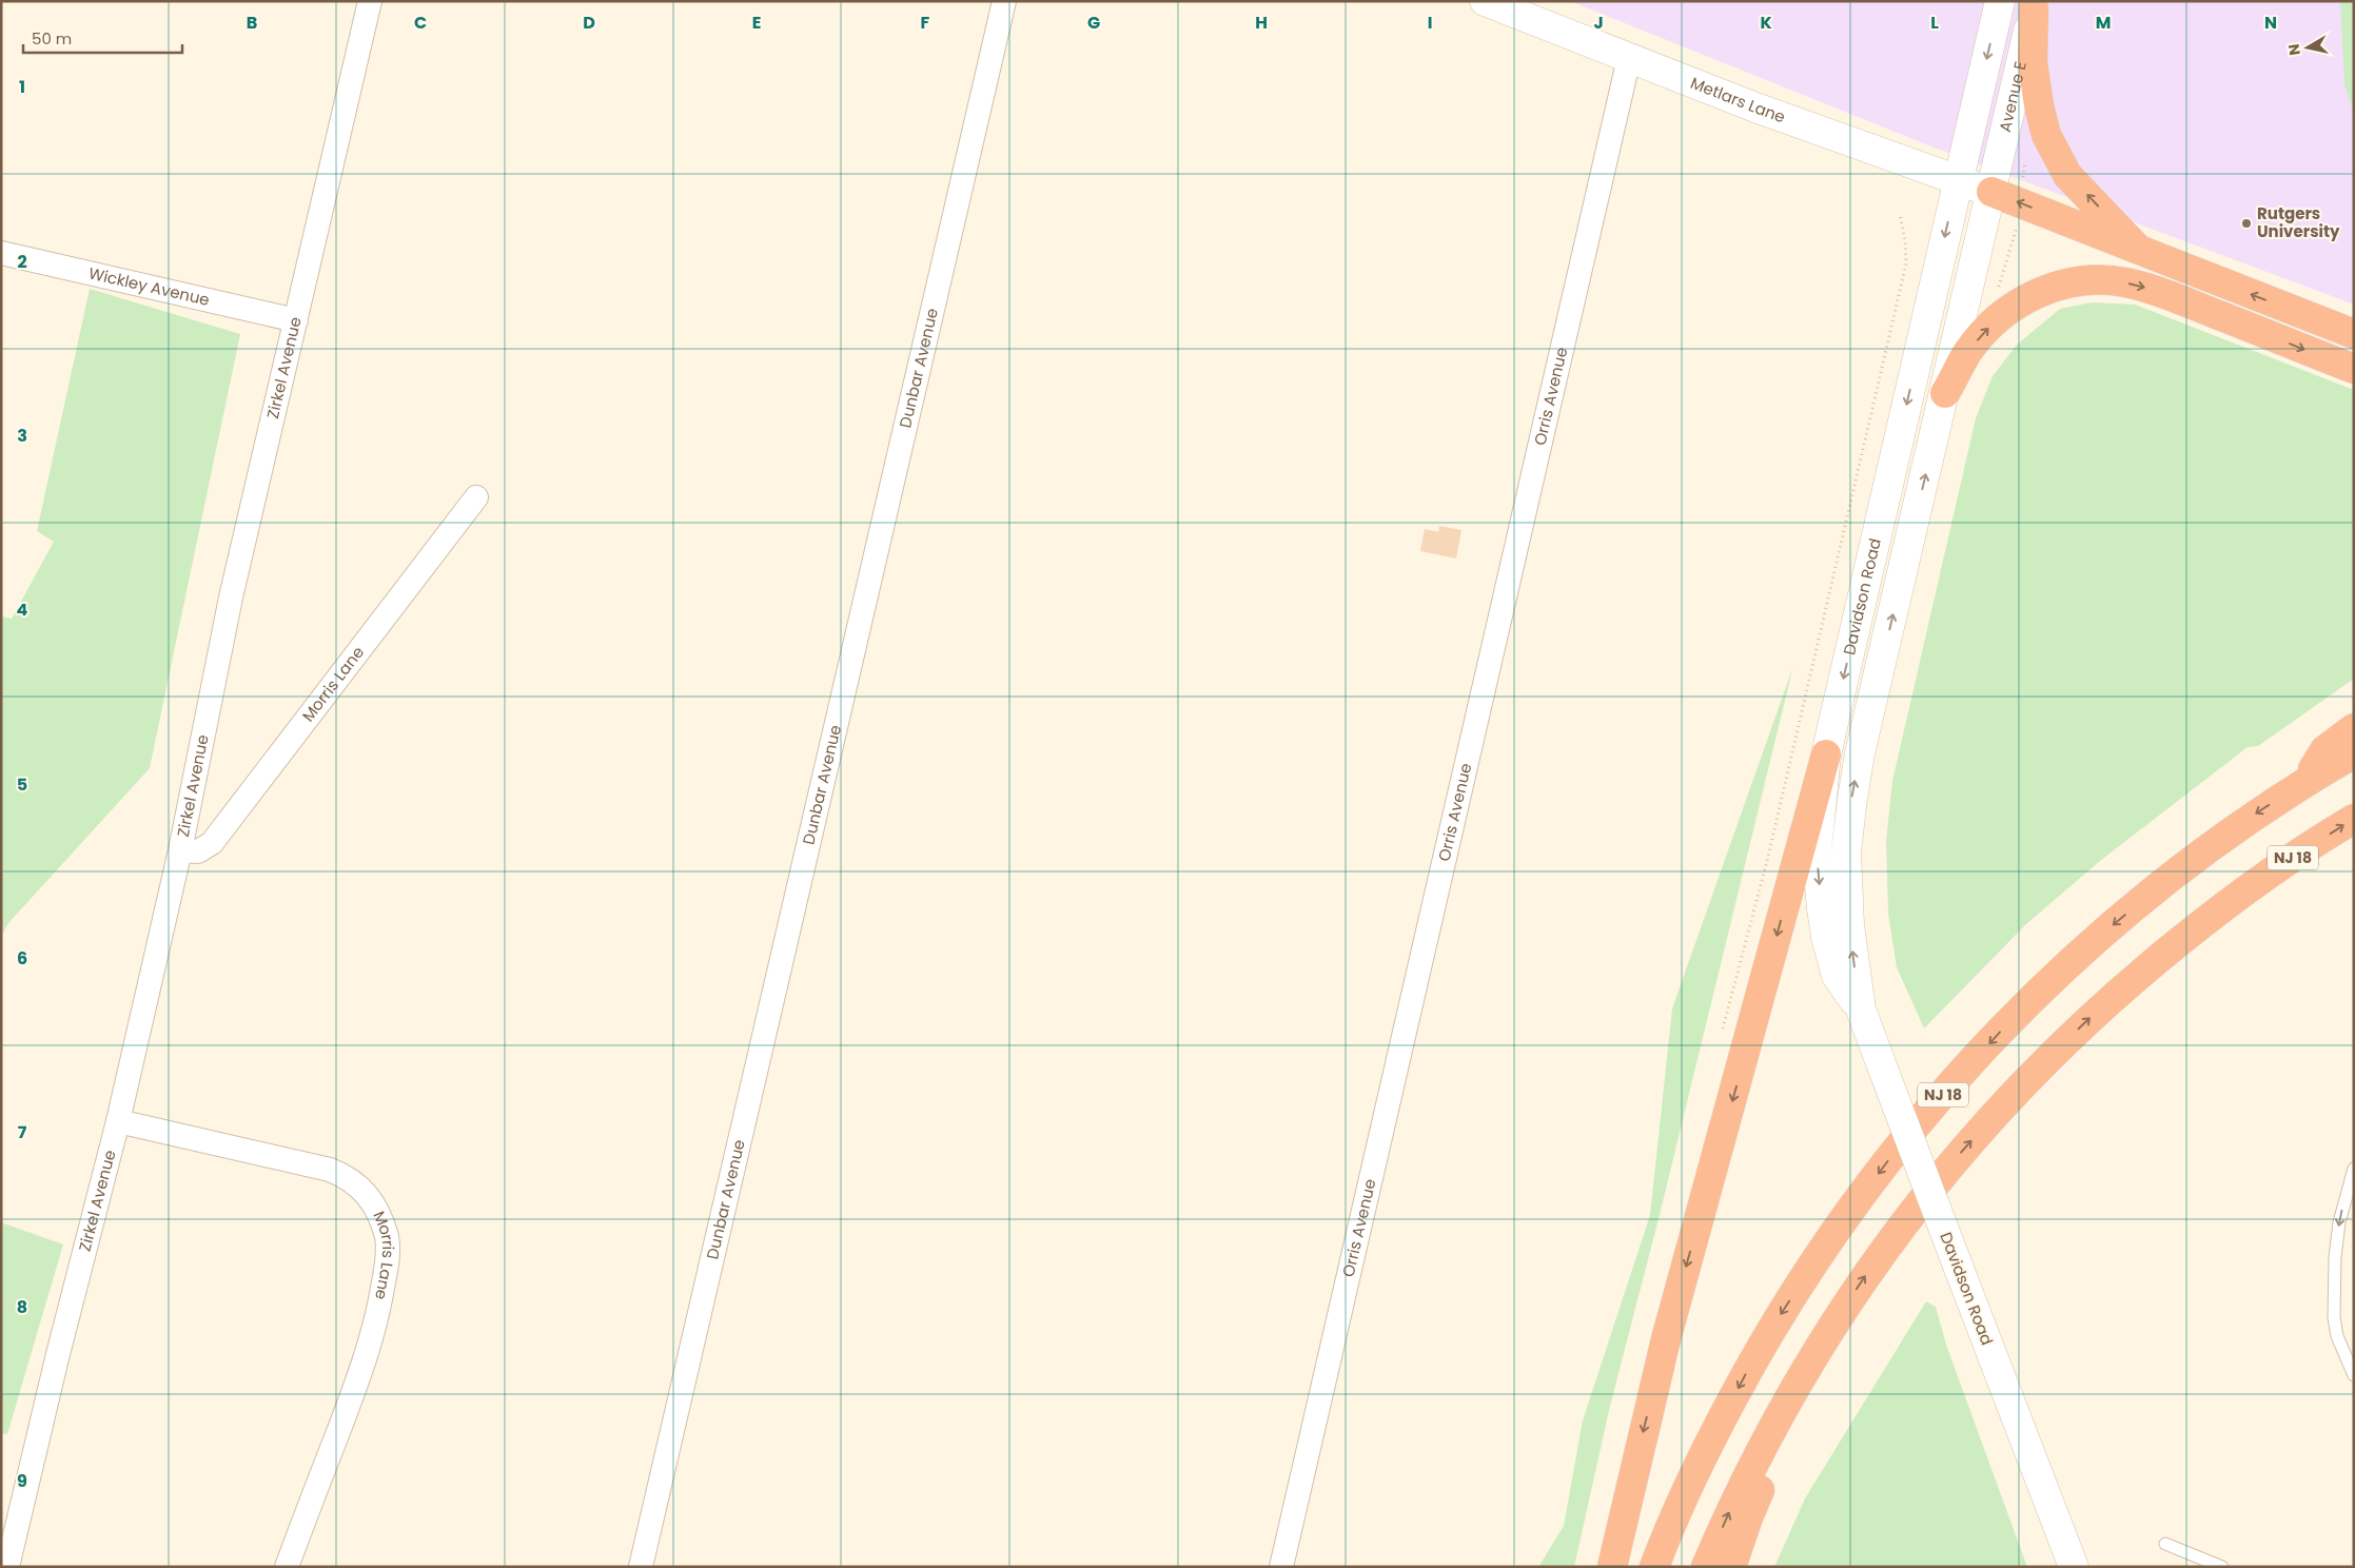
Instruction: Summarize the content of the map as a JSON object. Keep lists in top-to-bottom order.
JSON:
{
  "streets": {
    "highway": ["NJ 18"],
    "main road": ["Avenue E", "Metlars Lane", "Davidson Road"],
    "street": [
      "Wickley Avenue",
      "Dunbar Avenue",
      "Zirkel Avenue",
      "Orris Avenue",
      "Morris Lane"
    ]
  },
  "crossings": [
    ["Avenue E", "Metlars Lane"],
    ["Avenue E", "Davidson Road"],
    ["Metlars Lane", "Orris Avenue"],
    ["Metlars Lane", "Davidson Road"],
    ["Wickley Avenue", "Zirkel Avenue"],
    ["Zirkel Avenue", "Morris Lane"]
  ],
  "places": ["Rutgers University"],
  "scale_bar": "50 m",
  "north": "left",
  "grid": {
    "columns": [
      "B",
      "C",
      "D",
      "E",
      "F",
      "G",
      "H",
      "I",
      "J",
      "K",
      "L",
      "M",
      "N"
    ],
    "rows": [
      "1",
      "2",
      "3",
      "4",
      "5",
      "6",
      "7",
      "8",
      "9"
    ]
  }
}
